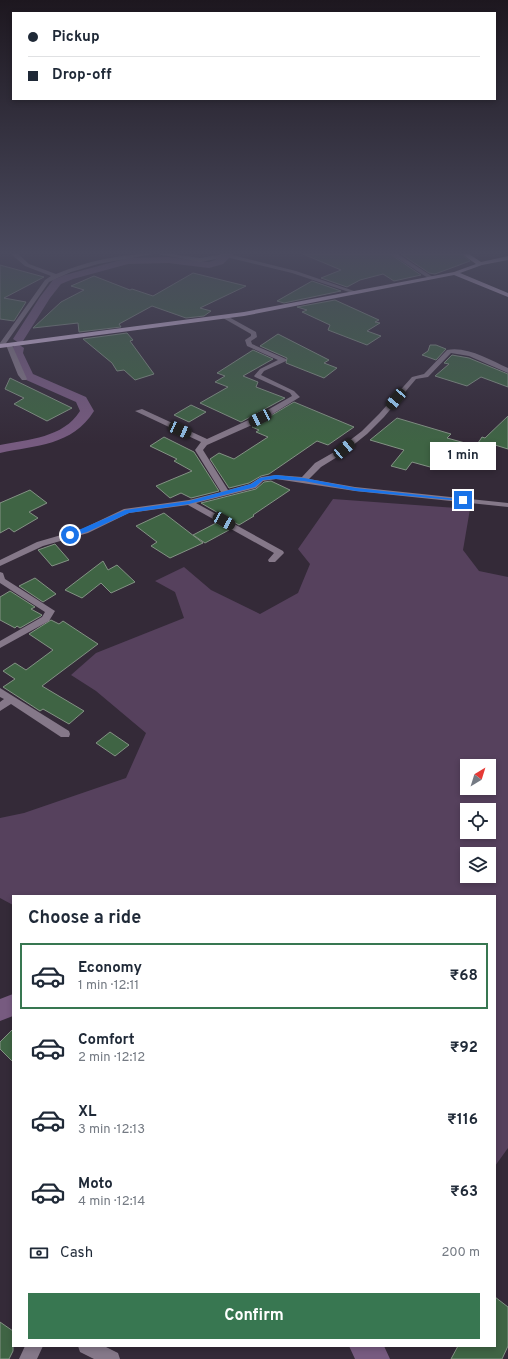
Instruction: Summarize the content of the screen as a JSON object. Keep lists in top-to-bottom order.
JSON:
{
  "north": "top right",
  "page": {
    "banner": ["Pickup", "Drop-off"],
    "bubble": "1 min",
    "heading": "Choose a ride",
    "list": [
      {
        "name": "Economy",
        "note": "1 min · 12:11",
        "value": "₹68"
      },
      {
        "name": "Comfort",
        "note": "2 min · 12:12",
        "value": "₹92"
      },
      {
        "name": "XL",
        "note": "3 min · 12:13",
        "value": "₹116"
      },
      {
        "name": "Moto",
        "note": "4 min · 12:14",
        "value": "₹63"
      }
    ],
    "pay": ["Cash", "200 m"],
    "buttons": "Confirm"
  }
}
